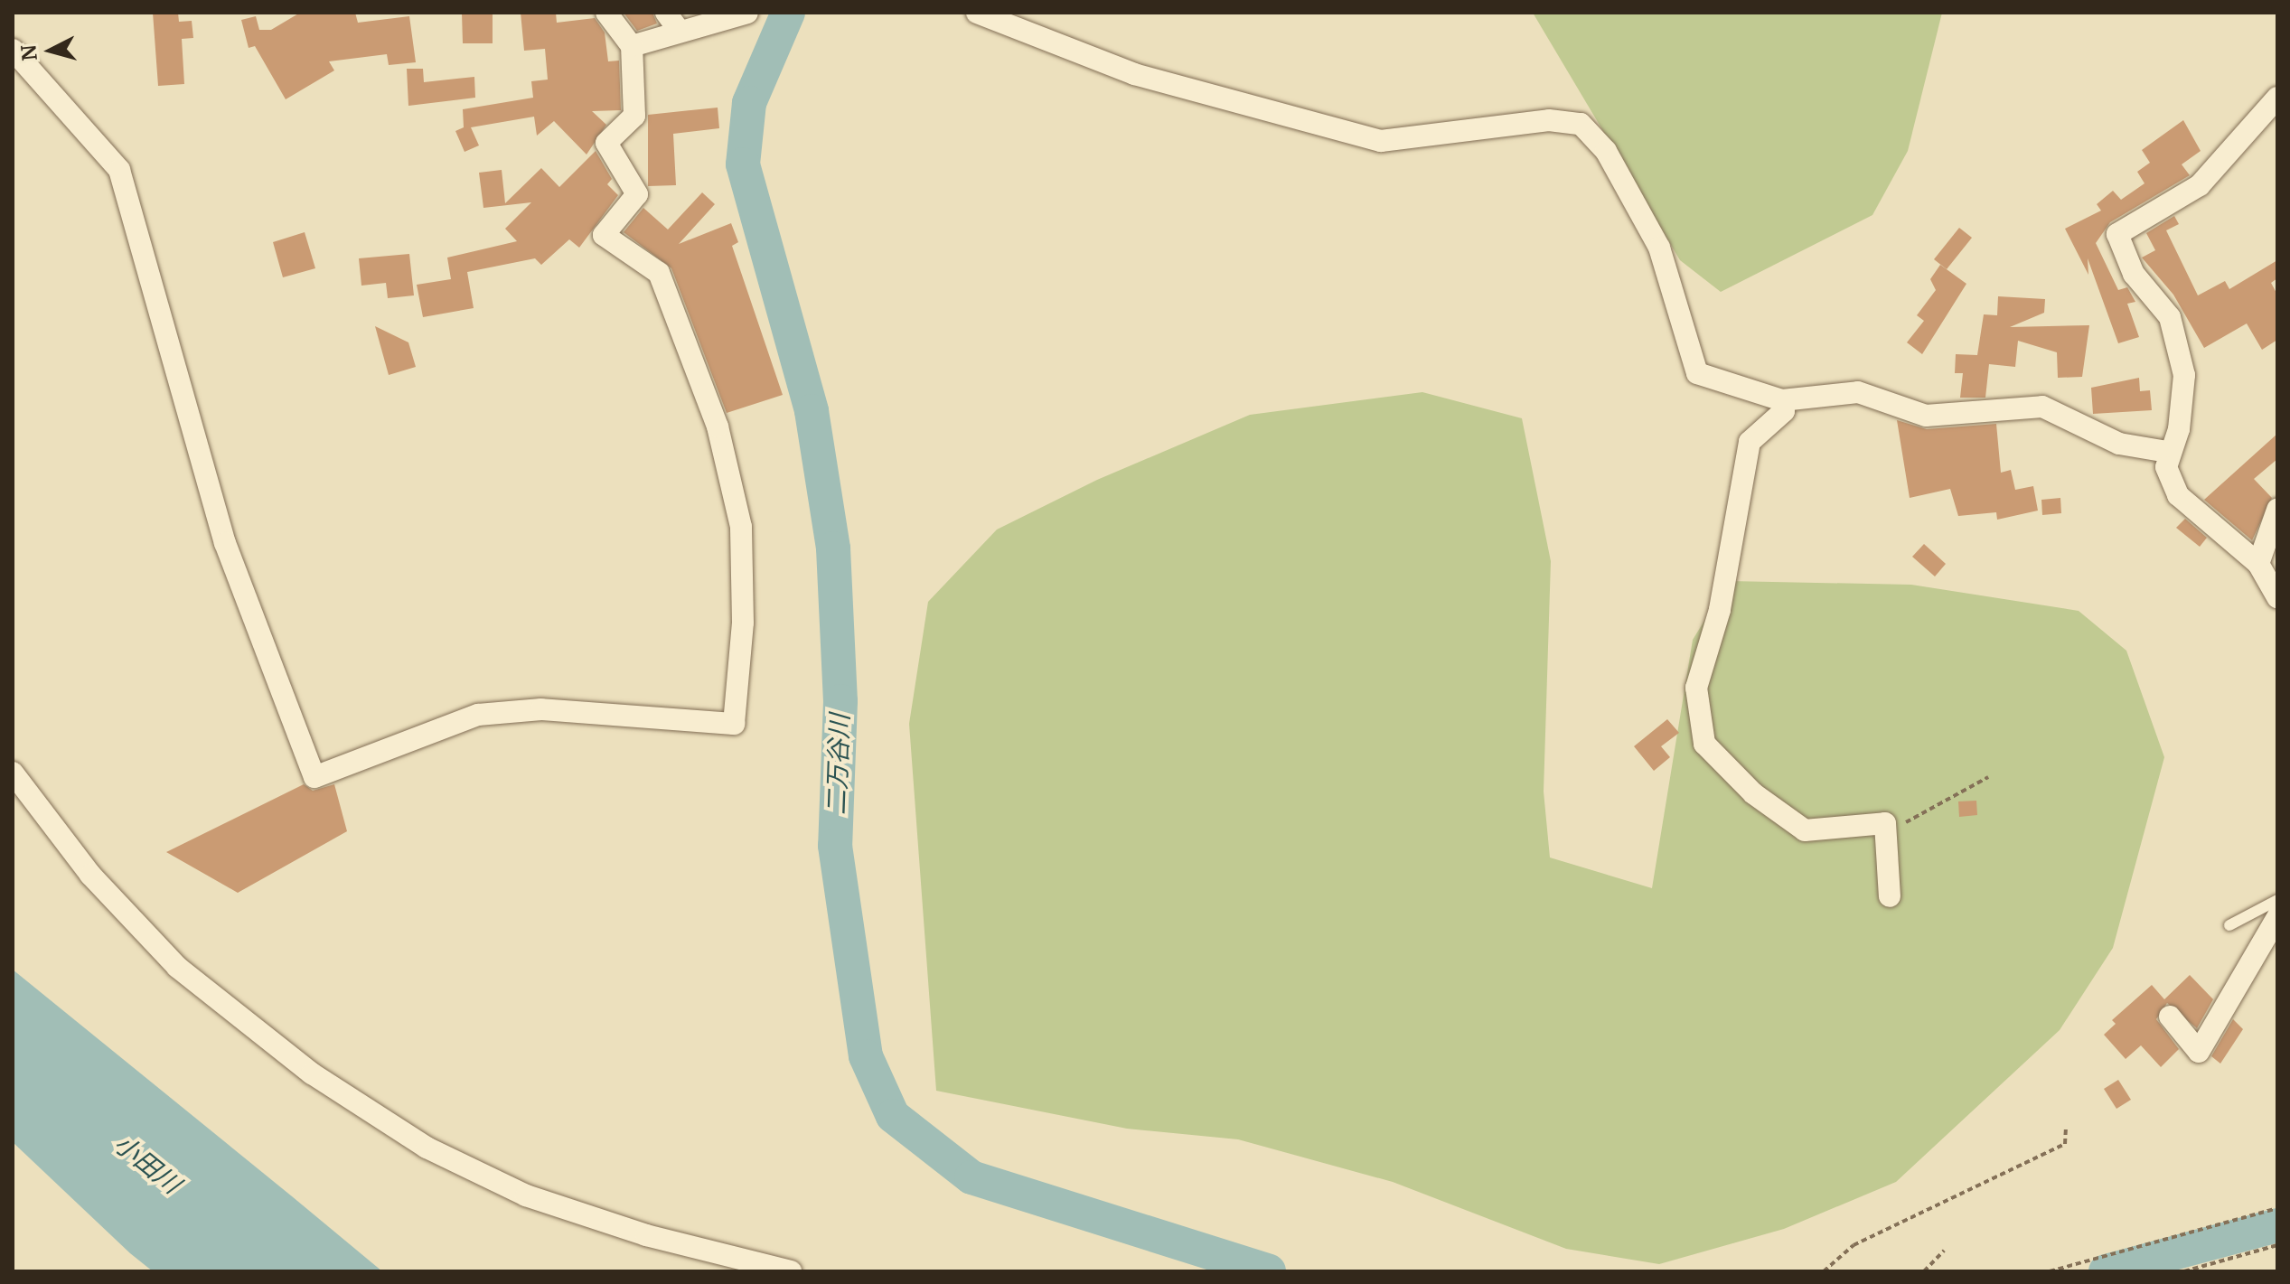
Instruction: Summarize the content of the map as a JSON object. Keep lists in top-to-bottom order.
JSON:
{
  "water": ["二万谷川", "小田川"],
  "north": "left"
}
